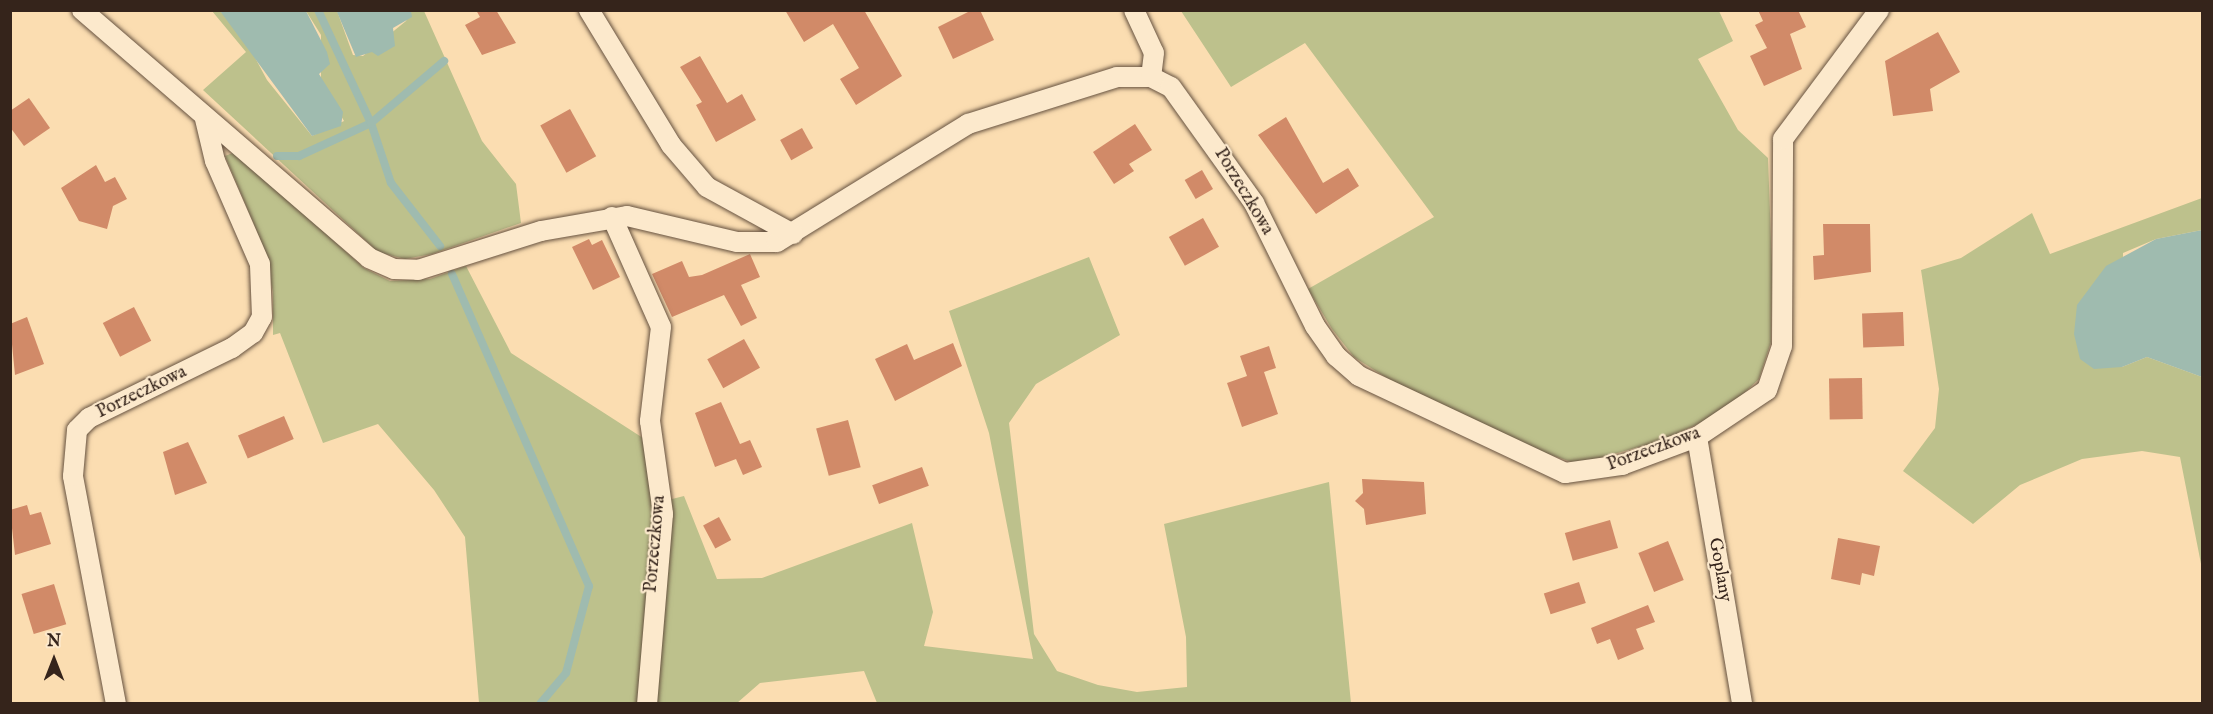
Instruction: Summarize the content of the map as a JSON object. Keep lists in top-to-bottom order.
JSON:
{
  "streets": {
    "street": ["Porzeczkowa", "Goplany"]
  },
  "crossings": [
    ["Porzeczkowa", "Goplany"]
  ],
  "north": "top"
}
